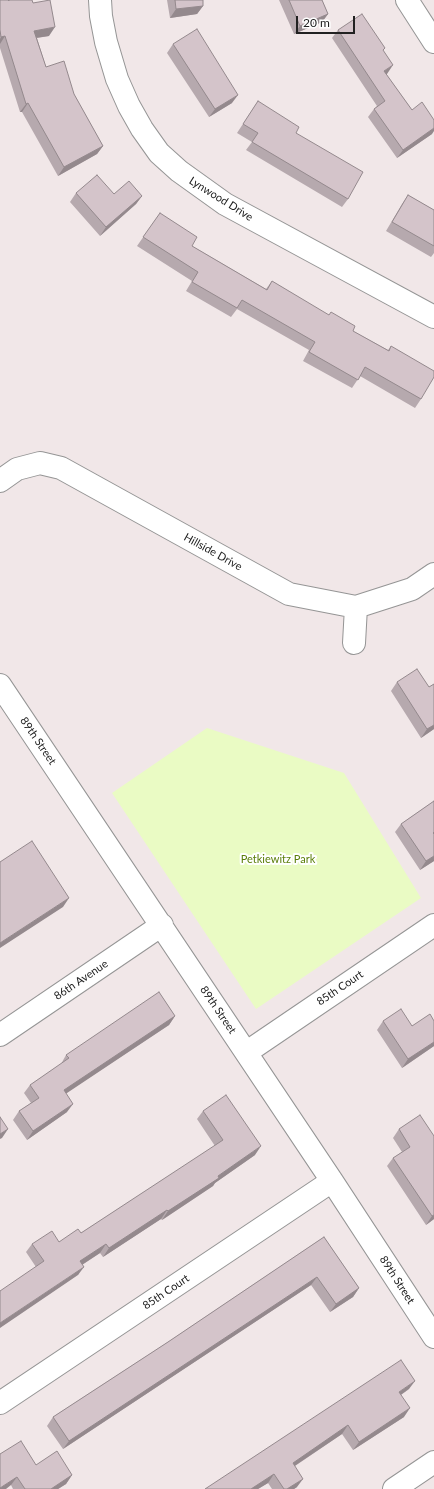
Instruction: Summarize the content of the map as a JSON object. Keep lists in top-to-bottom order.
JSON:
{
  "streets": {
    "street": [
      "Lynwood Drive",
      "Hillside Drive",
      "89th Street",
      "86th Avenue",
      "85th Court"
    ]
  },
  "crossings": [
    ["89th Street", "86th Avenue"],
    ["89th Street", "85th Court"]
  ],
  "parks": ["Petkiewitz Park"],
  "scale_bar": "20 m"
}
